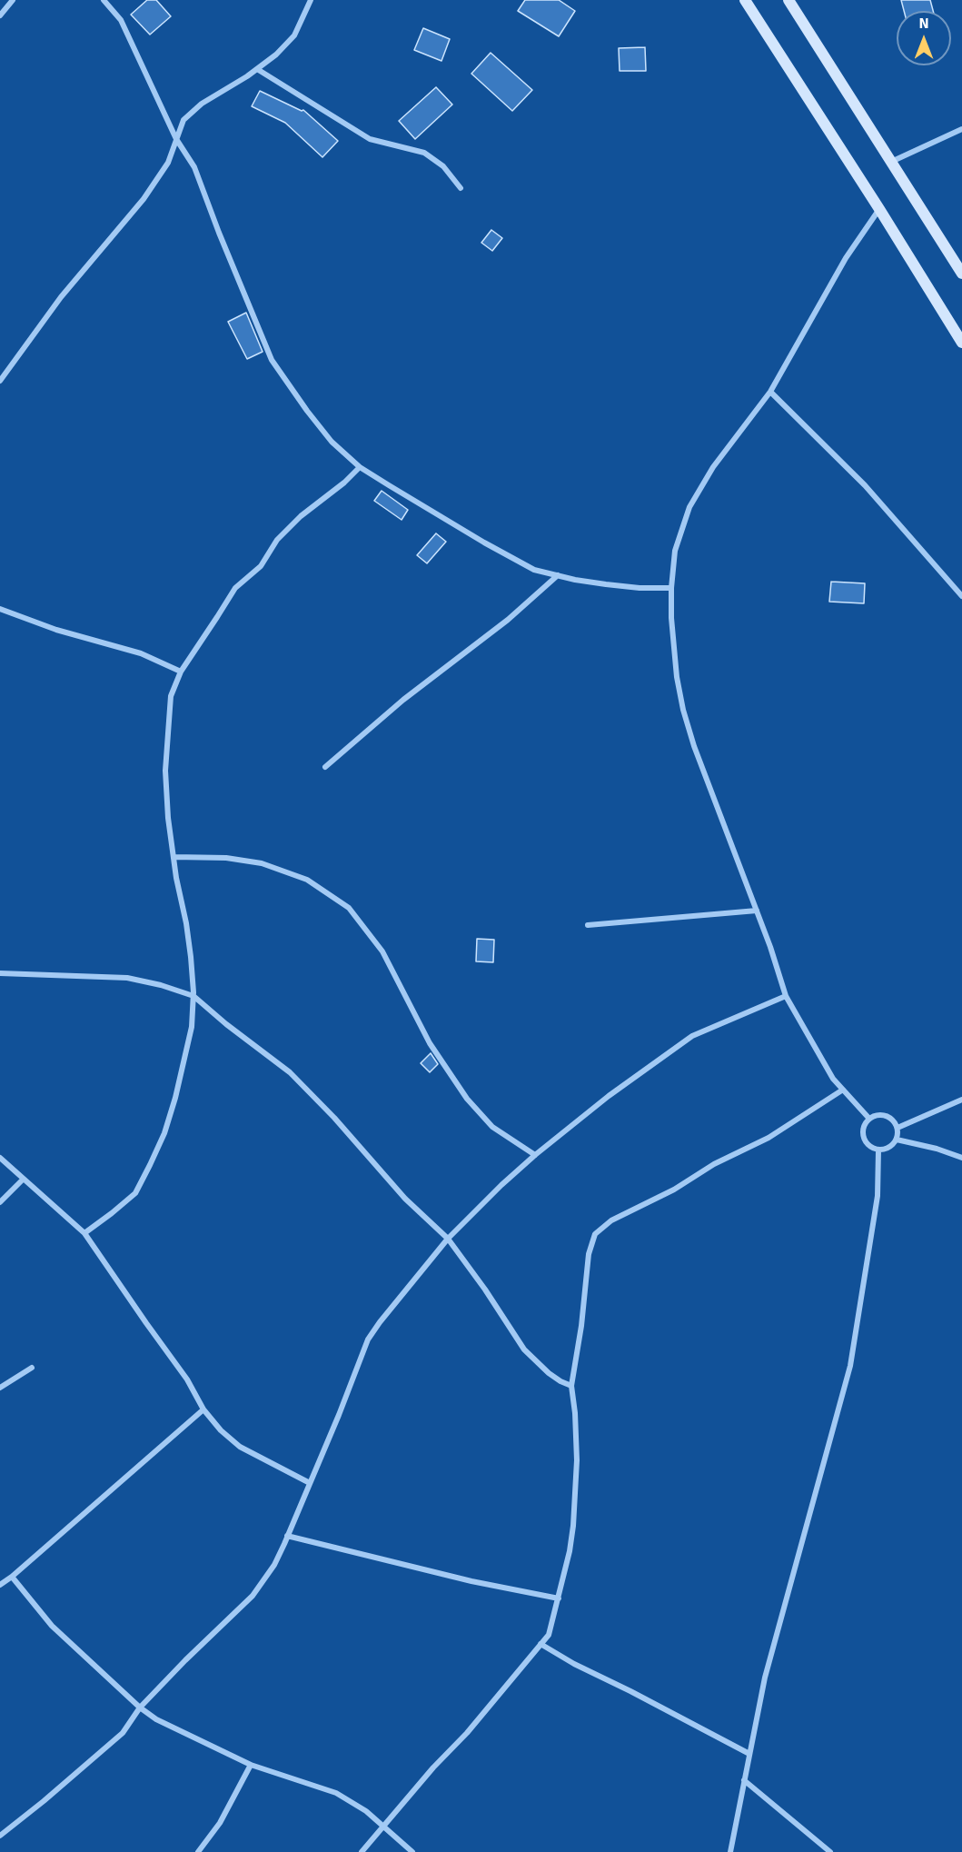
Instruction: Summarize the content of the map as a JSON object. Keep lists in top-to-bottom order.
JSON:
{
  "north": "top"
}
